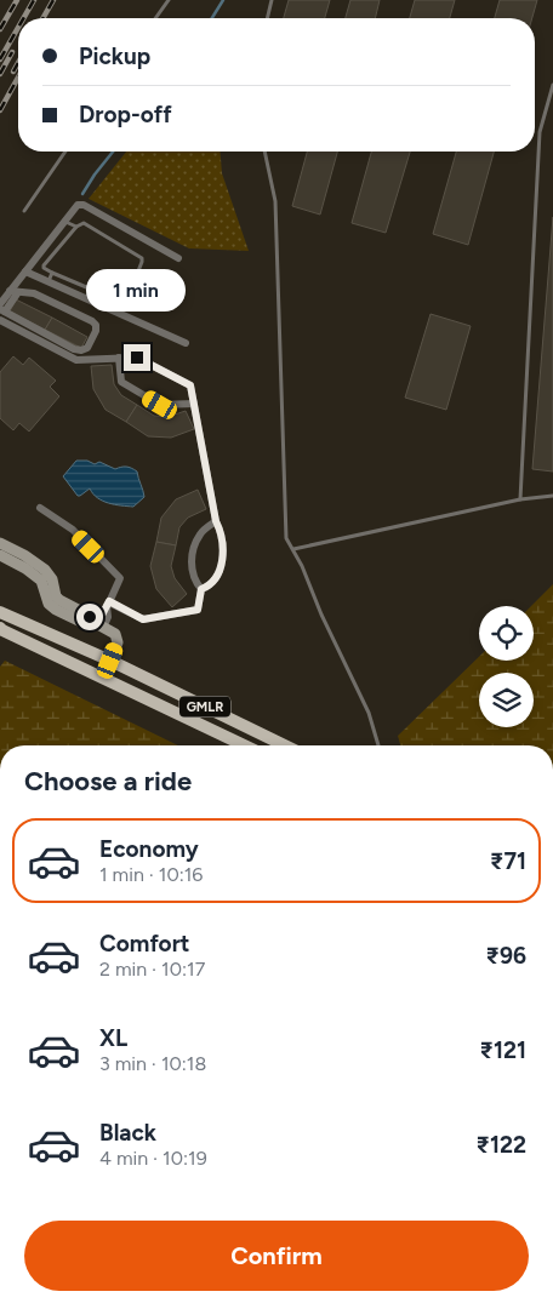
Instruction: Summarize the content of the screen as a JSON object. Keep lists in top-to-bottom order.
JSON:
{
  "streets": {
    "main road": ["GMLR"]
  },
  "page": {
    "banner": ["Pickup", "Drop-off"],
    "bubble": "1 min",
    "heading": "Choose a ride",
    "list": [
      {
        "name": "Economy",
        "note": "1 min · 10:16",
        "value": "₹71"
      },
      {
        "name": "Comfort",
        "note": "2 min · 10:17",
        "value": "₹96"
      },
      {
        "name": "XL",
        "note": "3 min · 10:18",
        "value": "₹121"
      },
      {
        "name": "Black",
        "note": "4 min · 10:19",
        "value": "₹122"
      }
    ],
    "buttons": "Confirm"
  }
}
